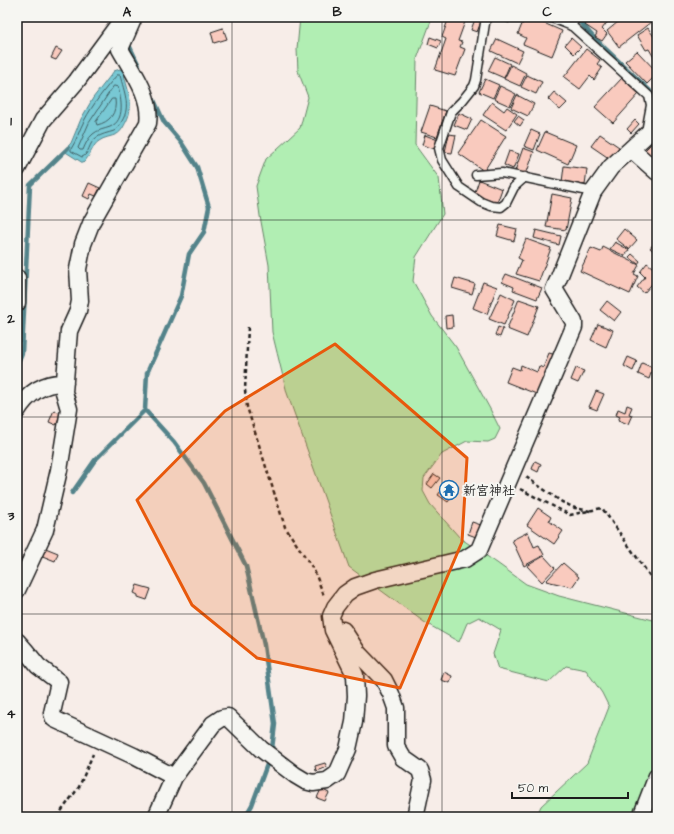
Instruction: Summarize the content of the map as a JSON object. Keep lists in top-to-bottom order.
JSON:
{
  "places": {
    "temple": ["新宮神社"]
  },
  "scale_bar": "50 m",
  "grid": {
    "columns": ["A", "B", "C"],
    "rows": [
      "1",
      "2",
      "3",
      "4"
    ]
  }
}
